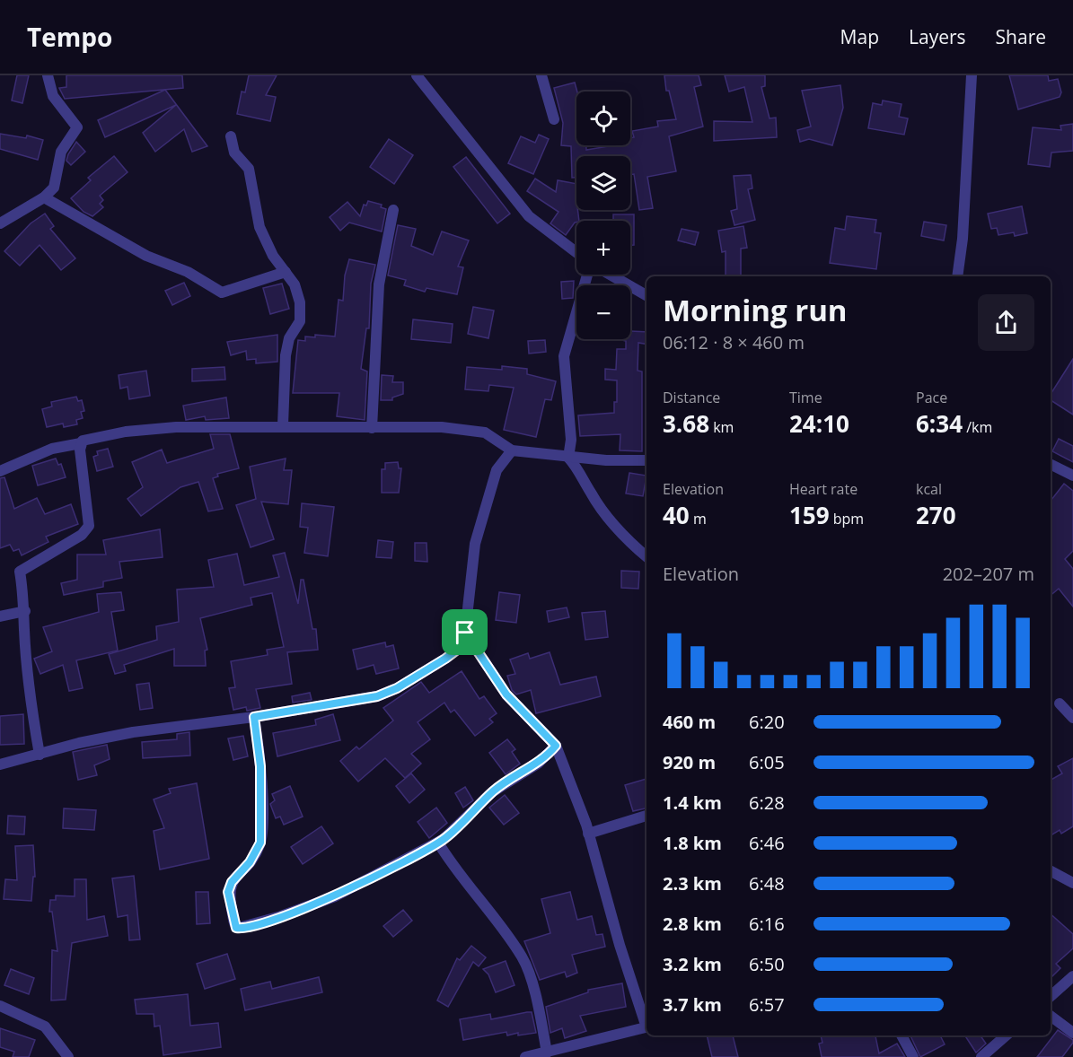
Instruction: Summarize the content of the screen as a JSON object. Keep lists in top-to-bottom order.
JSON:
{
  "page": {
    "header": "Tempo",
    "nav": ["Map", "Layers", "Share"],
    "map_buttons": ["+", "−"],
    "heading": ["Morning run", "06:12 · 8 × 460 m"],
    "stats": [
      ["Distance", "3.68 km"],
      ["Time", "24:10"],
      ["Pace", "6:34 /km"],
      ["Elevation", "40 m"],
      ["Heart rate", "159 bpm"],
      ["kcal", "270"]
    ],
    "chart": ["Elevation", "202–207 m"],
    "list": [
      {
        "name": "460 m",
        "note": "6:20"
      },
      {
        "name": "920 m",
        "note": "6:05"
      },
      {
        "name": "1.4 km",
        "note": "6:28"
      },
      {
        "name": "1.8 km",
        "note": "6:46"
      },
      {
        "name": "2.3 km",
        "note": "6:48"
      },
      {
        "name": "2.8 km",
        "note": "6:16"
      },
      {
        "name": "3.2 km",
        "note": "6:50"
      },
      {
        "name": "3.7 km",
        "note": "6:57"
      }
    ]
  }
}
